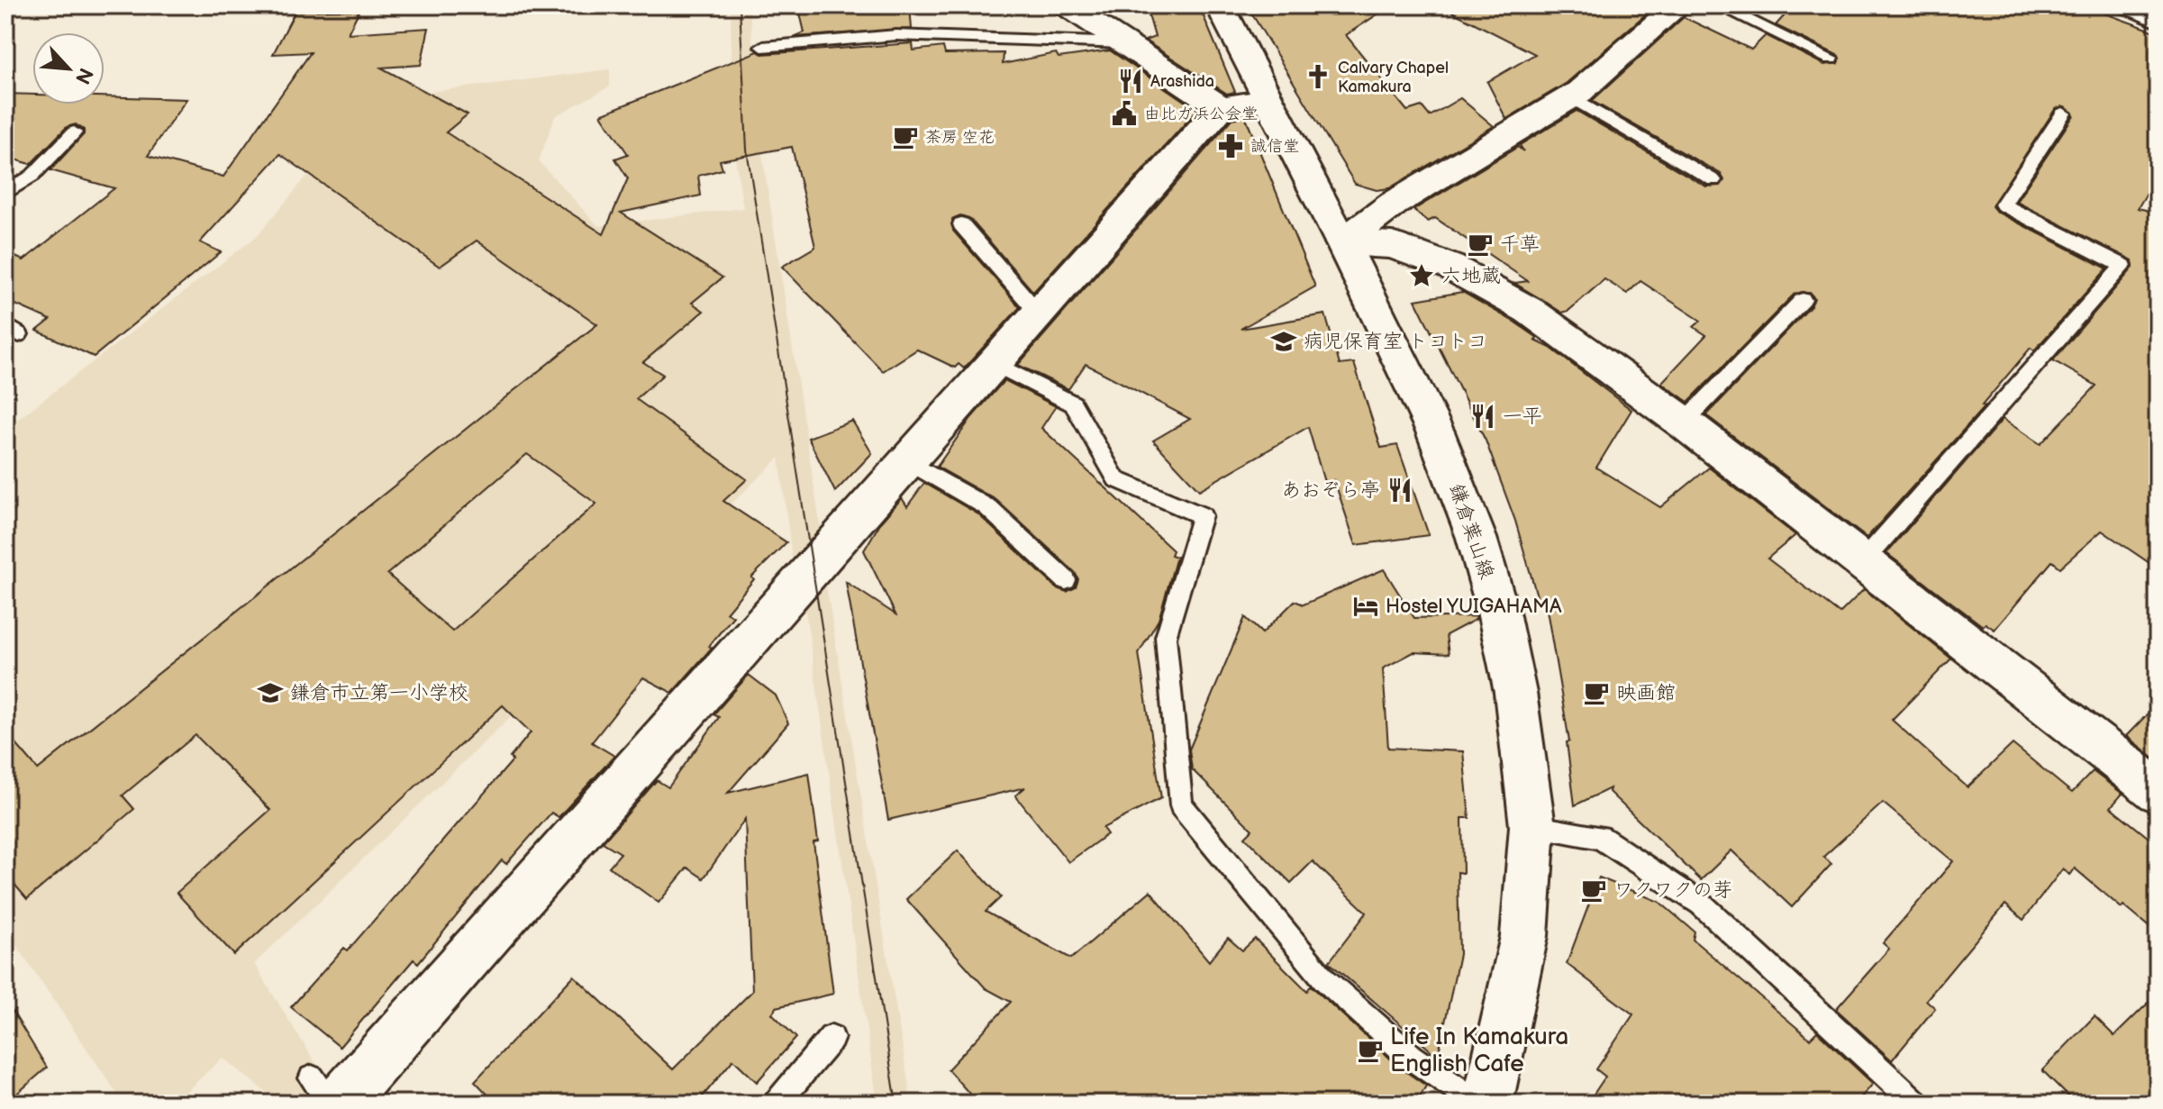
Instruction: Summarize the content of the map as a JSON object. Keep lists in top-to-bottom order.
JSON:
{
  "streets": {
    "street": ["鎌倉葉山線"]
  },
  "places": {
    "church": ["Calvary Chapel Kamakura"],
    "restaurant": ["Arashida", "一平", "あおぞら亭"],
    "public building": ["由比ガ浜公会堂"],
    "cafe": [
      "茶房 空花",
      "千草",
      "映画館",
      "ワクワクの芽",
      "Life In Kamakura English Cafe"
    ],
    "pharmacy": ["誠信堂"],
    "place": ["六地蔵"],
    "school or university": ["病児保育室 トコトコ", "鎌倉市立第一小学校"],
    "hotel": ["Hostel YUIGAHAMA"]
  },
  "north": "bottom right"
}
